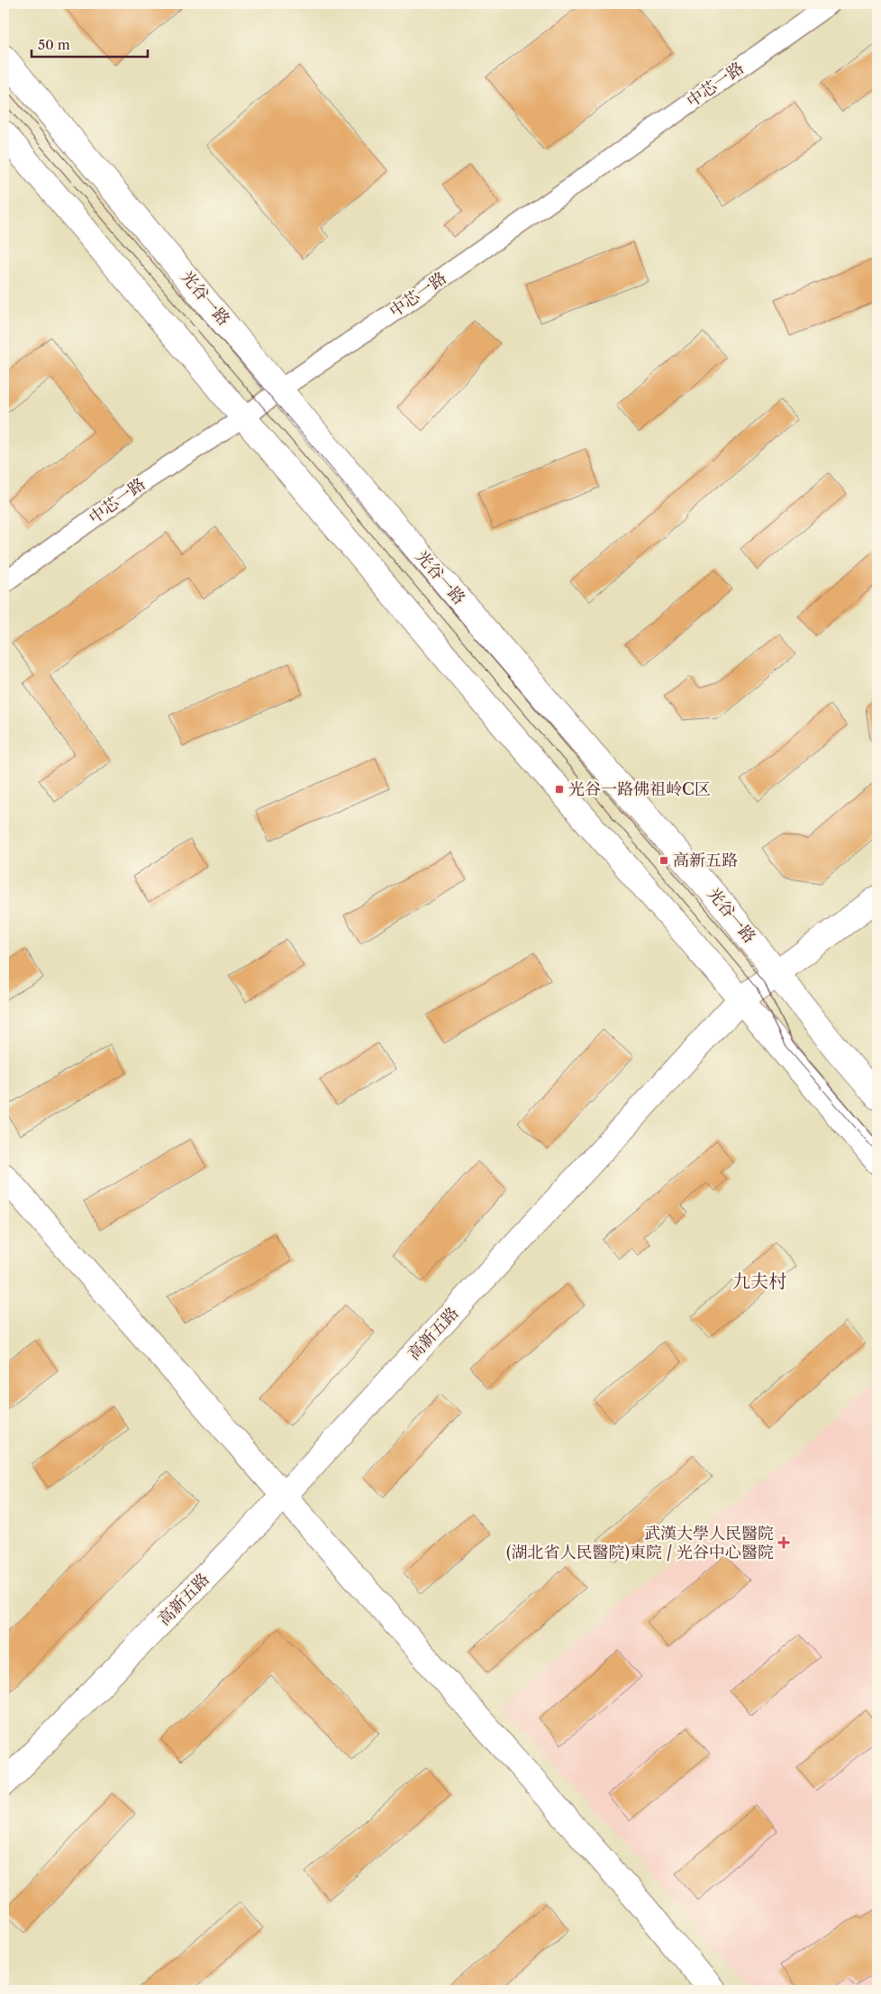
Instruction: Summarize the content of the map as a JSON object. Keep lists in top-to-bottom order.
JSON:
{
  "streets": {
    "main road": ["光谷一路", "高新五路"],
    "street": ["中芯一路"]
  },
  "crossings": [
    ["中芯一路", "光谷一路"],
    ["光谷一路", "高新五路"]
  ],
  "districts": ["九夫村"],
  "places": {
    "transit": ["光谷一路佛祖岭C区", "高新五路"],
    "health": ["武漢大學人民醫院 (湖北省人民醫院)東院 / 光谷中心醫院"]
  },
  "scale_bar": "50 m"
}
